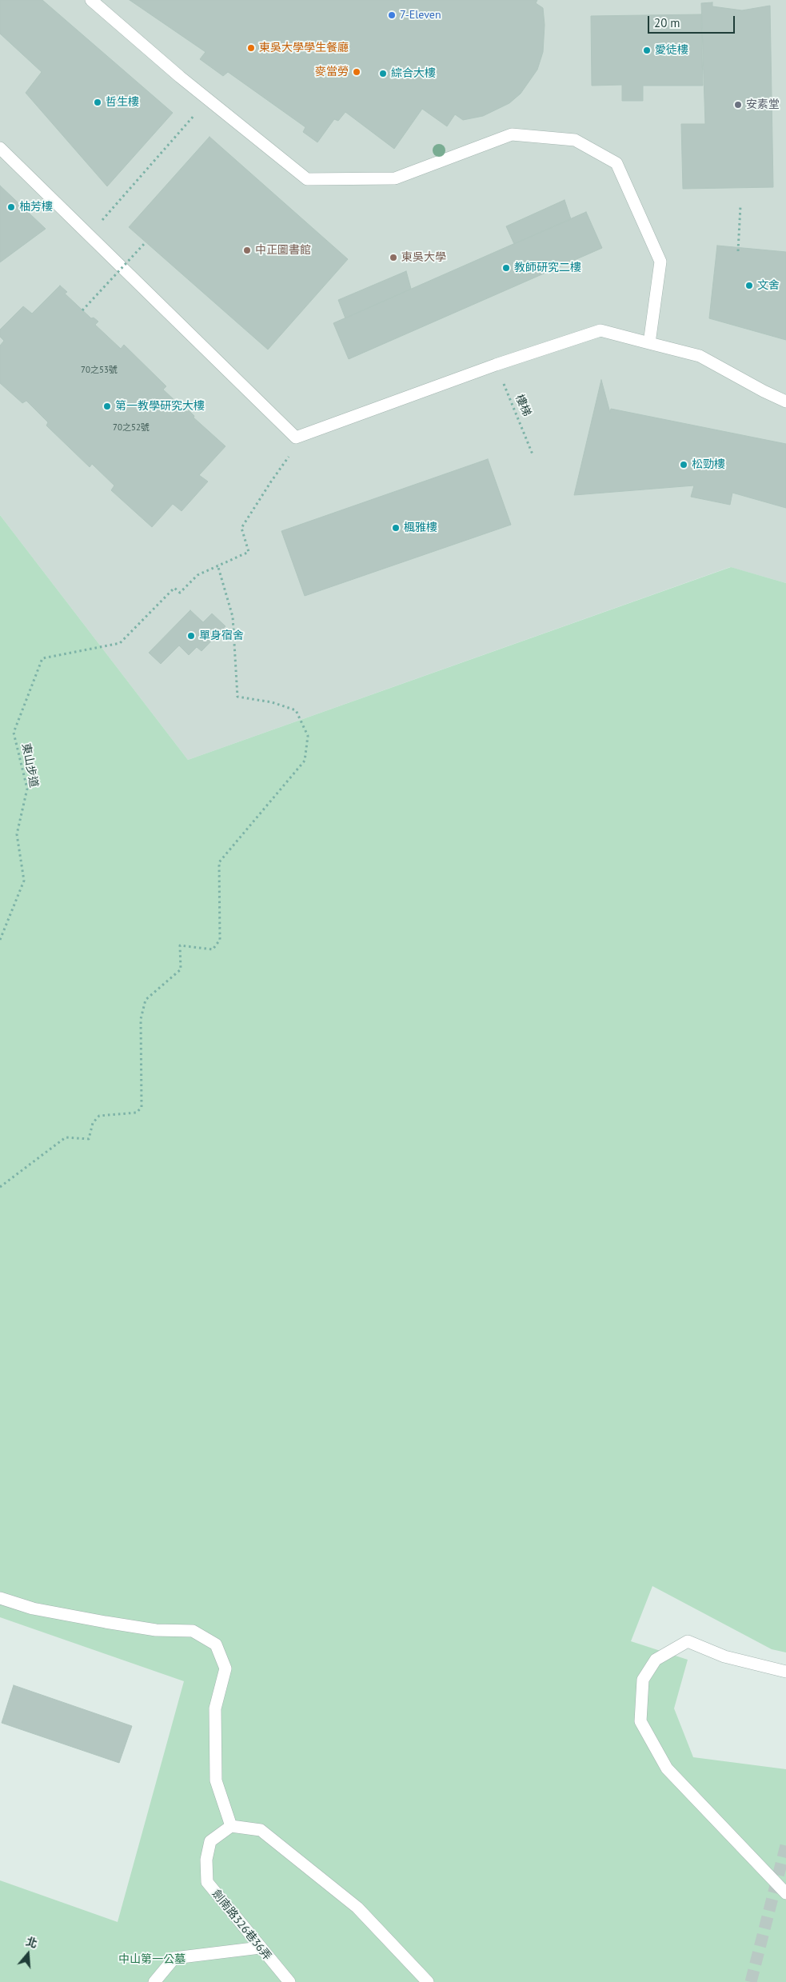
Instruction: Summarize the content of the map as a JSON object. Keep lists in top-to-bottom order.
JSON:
{
  "streets": {
    "lane": ["劍南路326巷36弄"],
    "path": ["樓梯", "東山步道"]
  },
  "parks": ["中山第一公墓"],
  "places": [
    "7-Eleven",
    "東吳大學學生餐廳",
    "愛徒樓",
    "麥當勞",
    "綜合大樓",
    "哲生樓",
    "安素堂",
    "柚芳樓",
    "中正圖書館",
    "東吳大學",
    "教師研究二樓",
    "文舍",
    "第一教學研究大樓",
    "松勁樓",
    "楓雅樓",
    "單身宿舍"
  ],
  "house_numbers": ["70之53號", "70之52號"],
  "scale_bar": "20 m",
  "north": "top"
}
